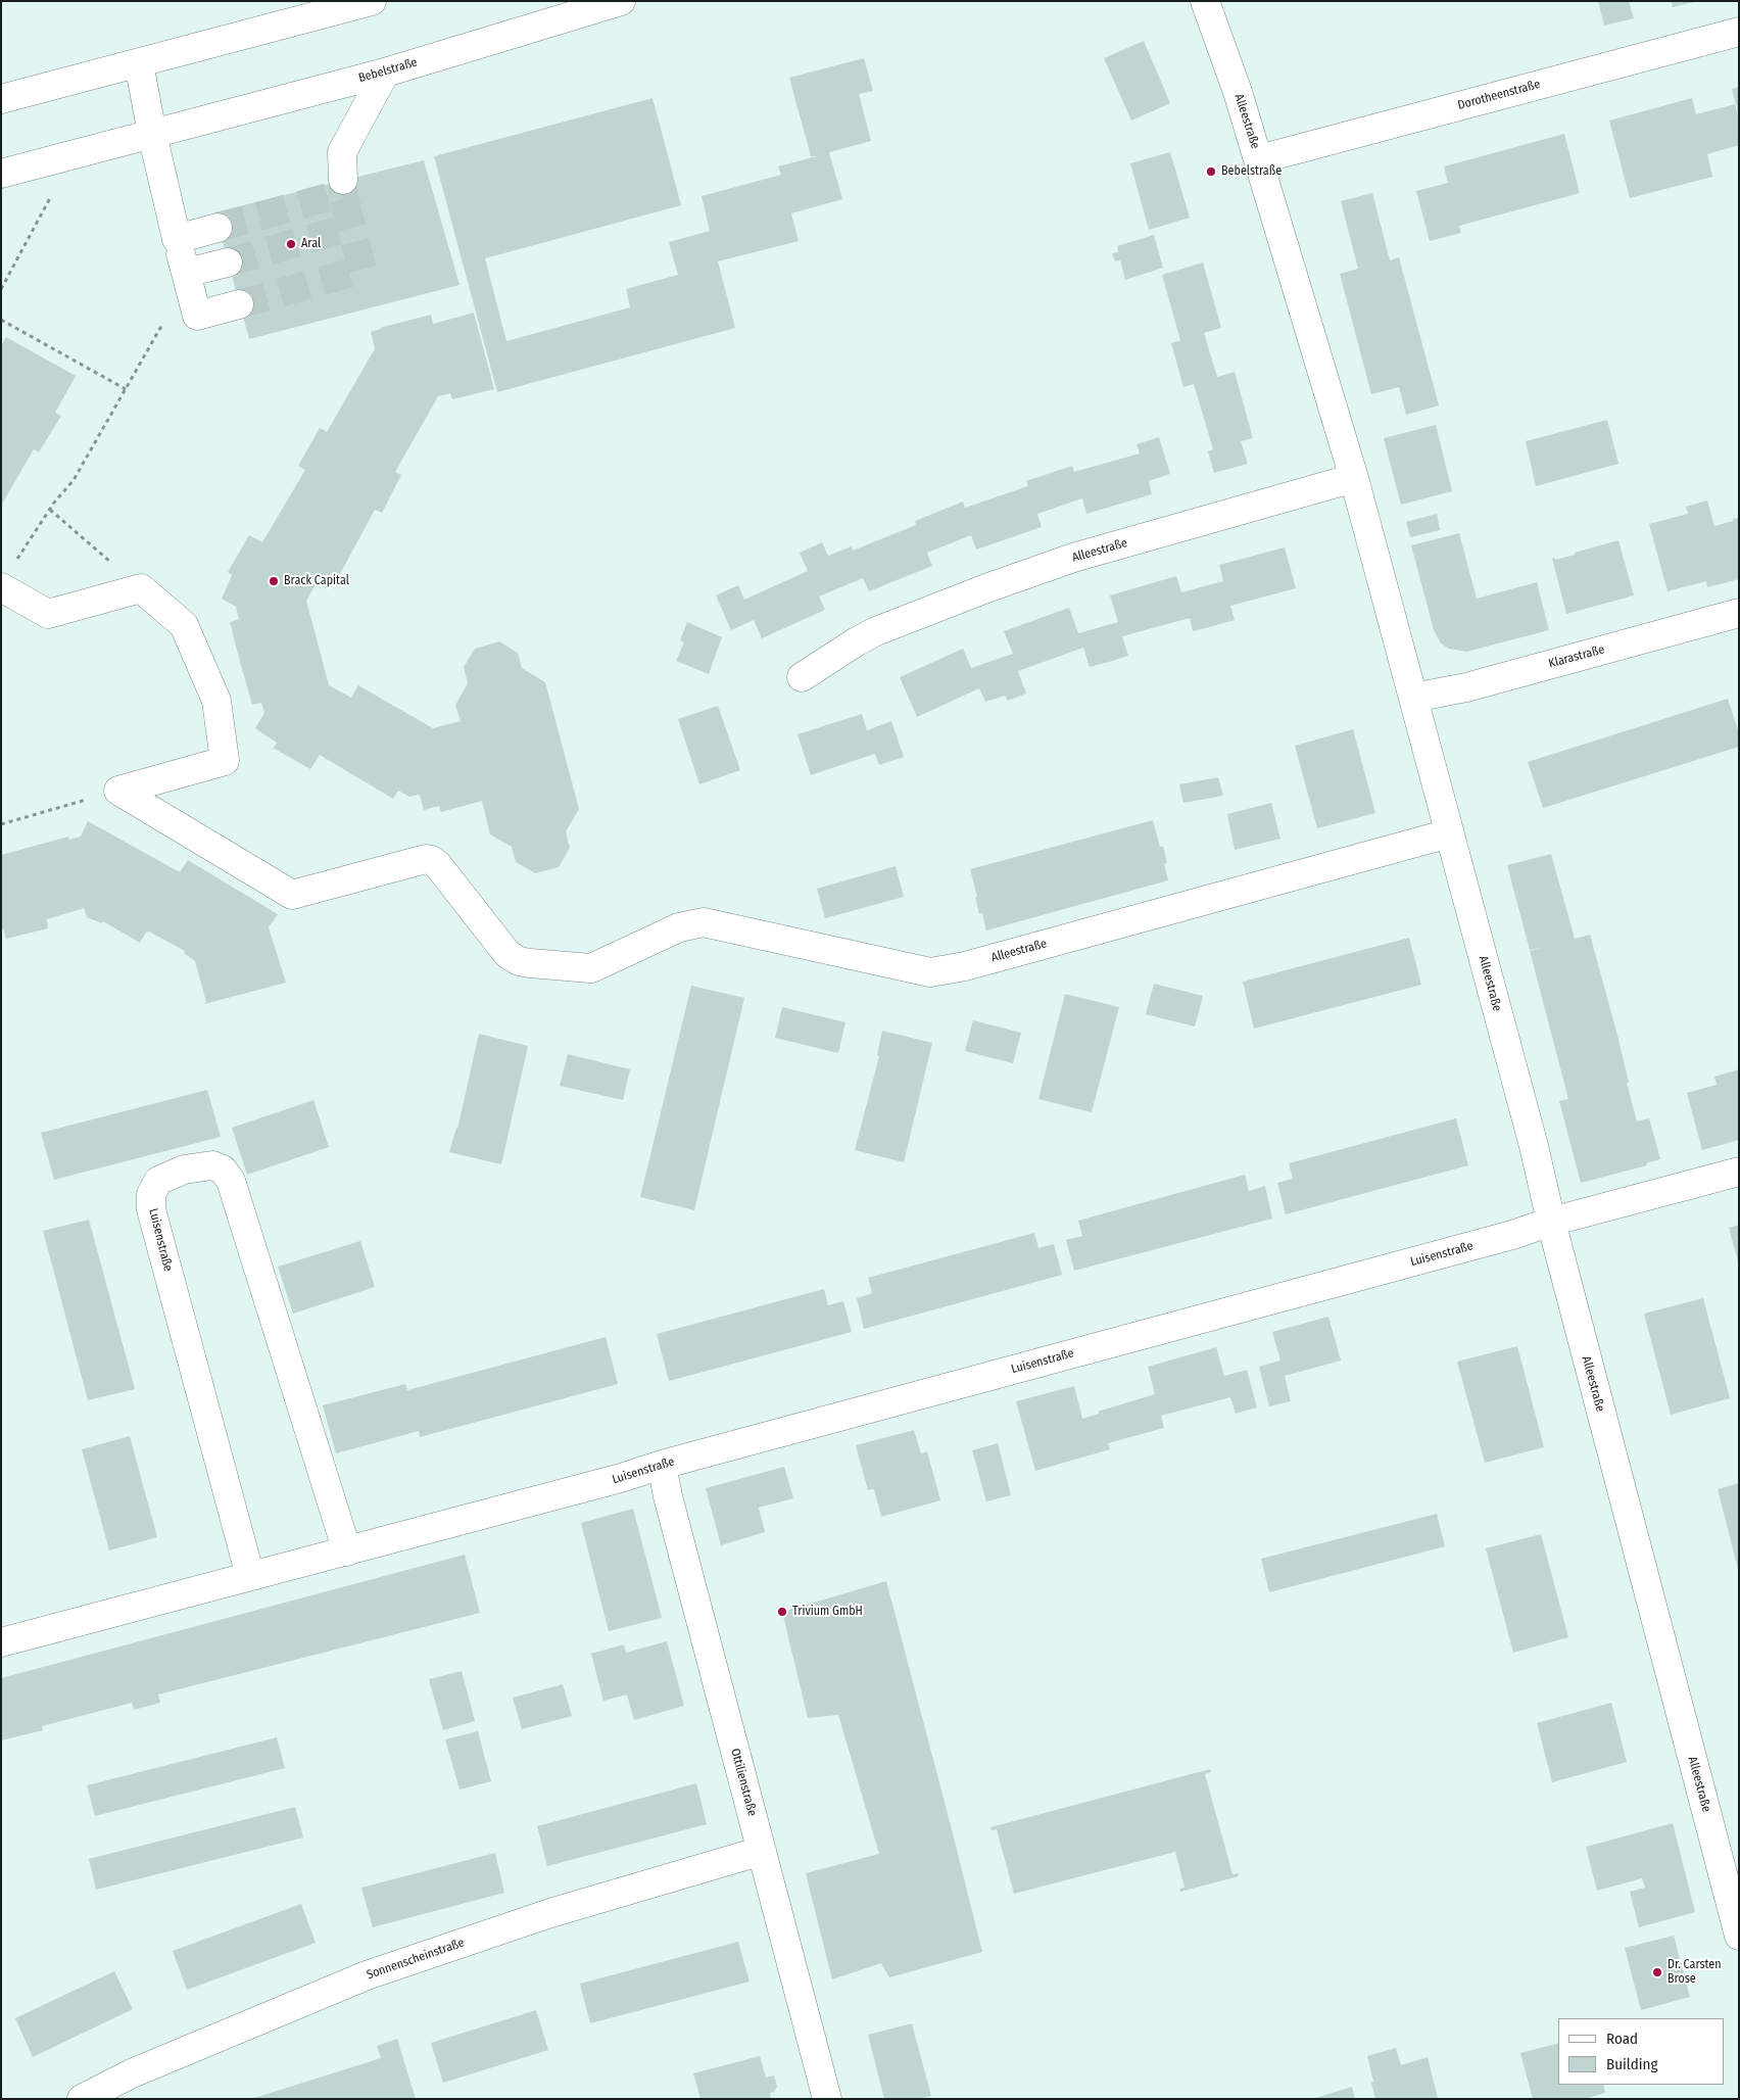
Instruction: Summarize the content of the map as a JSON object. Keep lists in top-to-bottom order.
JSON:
{
  "streets": {
    "street": [
      "Bebelstraße",
      "Dorotheenstraße",
      "Alleestraße",
      "Klarastraße",
      "Luisenstraße",
      "Ottilienstraße",
      "Sonnenscheinstraße"
    ]
  },
  "crossings": [
    ["Dorotheenstraße", "Alleestraße"],
    ["Alleestraße", "Klarastraße"],
    ["Alleestraße", "Luisenstraße"],
    ["Luisenstraße", "Ottilienstraße"],
    ["Ottilienstraße", "Sonnenscheinstraße"]
  ],
  "places": [
    "Bebelstraße",
    "Aral",
    "Brack Capital",
    "Trivium GmbH",
    "Dr. Carsten Brose"
  ],
  "legend": ["Road", "Building"]
}
